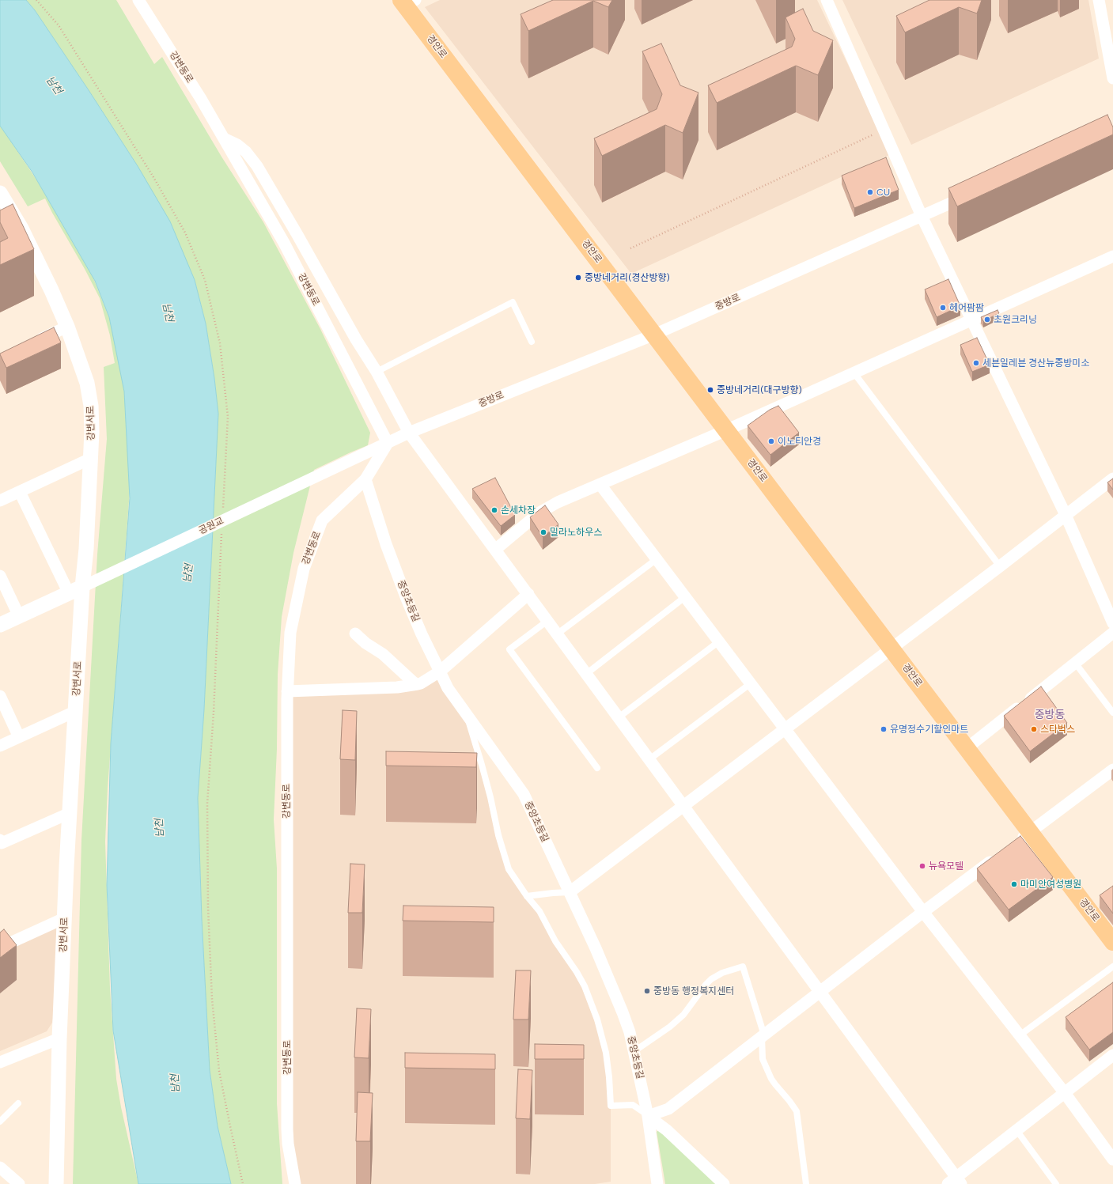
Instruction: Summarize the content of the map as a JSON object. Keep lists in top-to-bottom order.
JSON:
{
  "streets": {
    "main road": ["경안로"],
    "street": [
      "강변동로",
      "중방로",
      "강변서로",
      "공원교",
      "중앙초등길"
    ]
  },
  "crossings": [
    ["경안로", "중방로"],
    ["강변동로", "중방로"],
    ["강변동로", "중앙초등길"],
    ["중방로", "공원교"],
    ["강변서로", "공원교"]
  ],
  "districts": ["중방동"],
  "water": ["남천"],
  "places": [
    "CU",
    "중방네거리(경산방향)",
    "헤어팜팜",
    "초원크리닝",
    "세븐일레븐 경산뉴중방미소",
    "중방네거리(대구방향)",
    "이노티안경",
    "손세차장",
    "밀라노하우스",
    "유명정수기할인마트",
    "스타벅스",
    "뉴욕모텔",
    "마미안여성병원",
    "중방동 행정복지센터"
  ]
}
